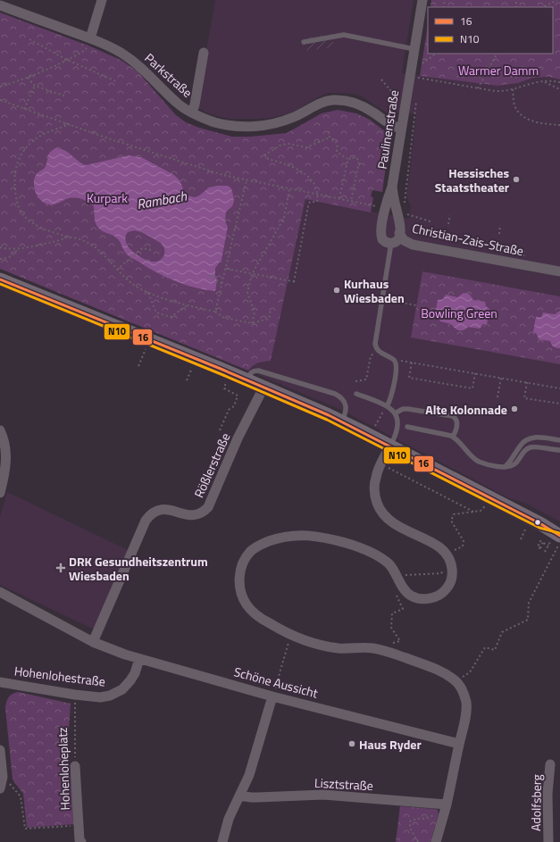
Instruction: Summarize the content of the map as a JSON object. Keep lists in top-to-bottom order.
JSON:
{
  "streets": {
    "street": [
      "Parkstraße",
      "Paulinenstraße",
      "Christian-Zais-Straße",
      "Rößlerstraße",
      "Hohenlohestraße",
      "Schöne Aussicht",
      "Hohenloheplatz",
      "Lisztstraße",
      "Adolfsberg"
    ]
  },
  "crossings": [
    ["Parkstraße", "Paulinenstraße"],
    ["Paulinenstraße", "Christian-Zais-Straße"],
    ["Rößlerstraße", "Schöne Aussicht"],
    ["Hohenlohestraße", "Schöne Aussicht"],
    ["Hohenlohestraße", "Hohenloheplatz"]
  ],
  "water": ["Rambach"],
  "parks": ["Warmer Damm", "Kurpark", "Bowling Green"],
  "places": {
    "other": [
      "Hessisches Staatstheater",
      "Kurhaus Wiesbaden",
      "Alte Kolonnade",
      "Haus Ryder"
    ],
    "health": ["DRK Gesundheitszentrum Wiesbaden"]
  },
  "lines": ["transit line 16", "transit line N10"],
  "legend": ["16", "N10"]
}
